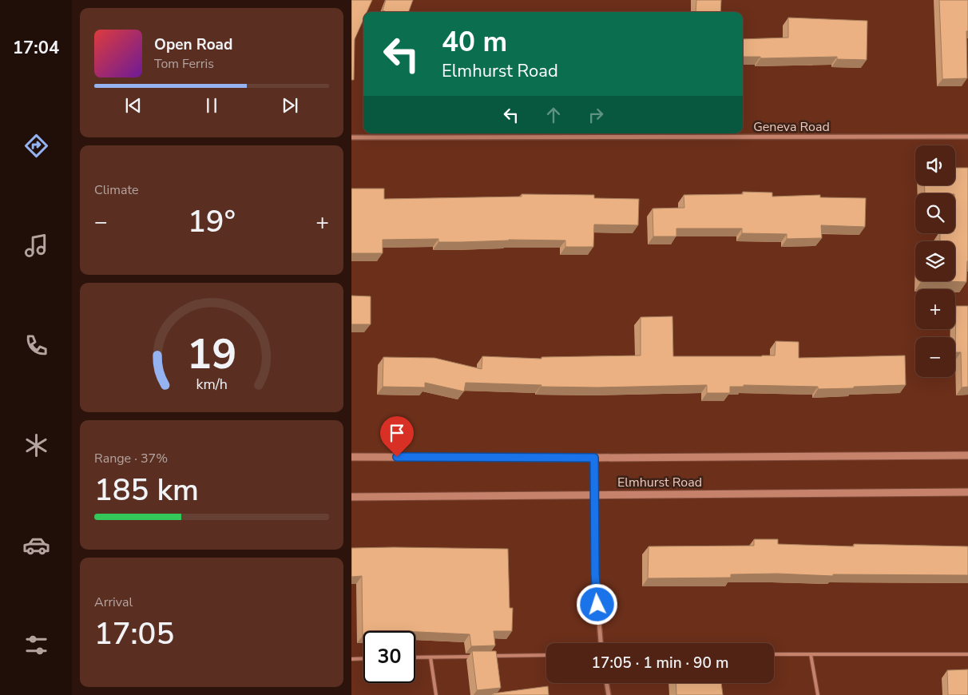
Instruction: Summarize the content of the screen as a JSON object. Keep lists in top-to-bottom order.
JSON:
{
  "streets": {
    "street": ["Geneva Road", "Elmhurst Road"]
  },
  "page": {
    "tabs": "17:04",
    "turn": ["40 m", "Elmhurst Road"],
    "song": ["Open Road", "Tom Ferris"],
    "tile": [
      "Climate",
      ["Range · 37%", "185 km"],
      ["Arrival", "17:05"]
    ],
    "map_buttons": ["+", "−"],
    "heat": ["−", "19°", "+"],
    "limit": "30",
    "trip": "17:05 · 1 min · 90 m",
    "gauge": ["19", "km/h"]
  }
}
